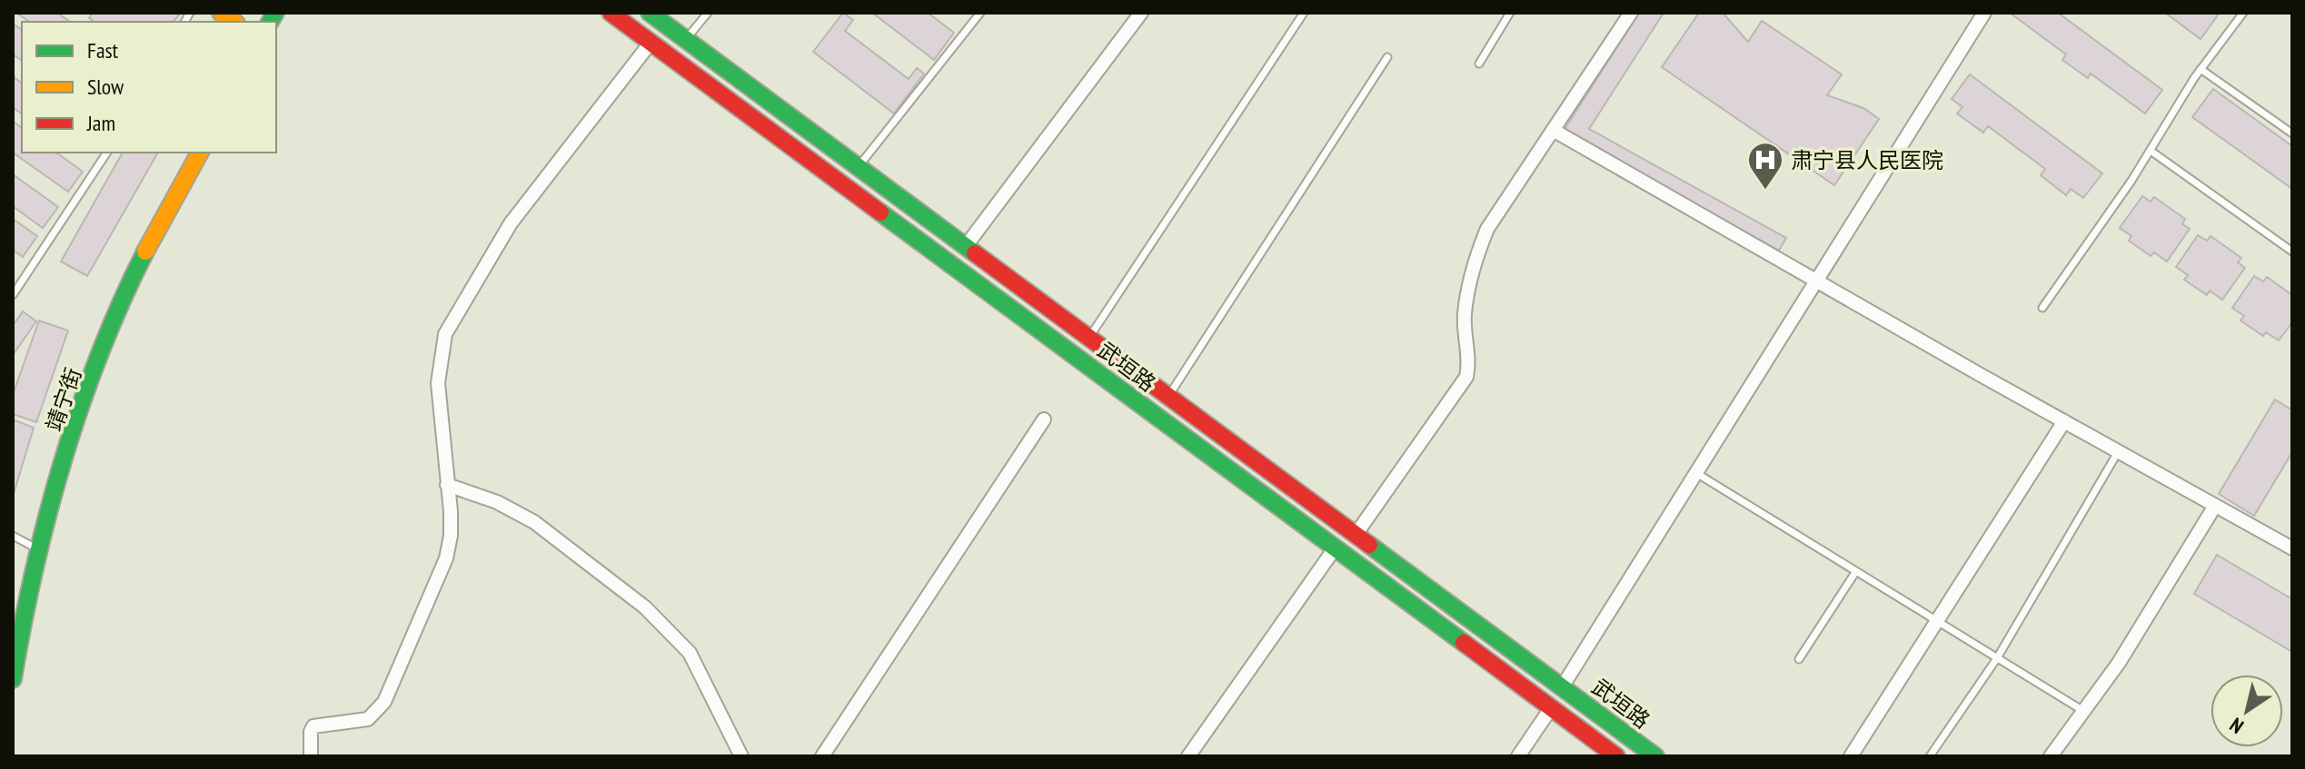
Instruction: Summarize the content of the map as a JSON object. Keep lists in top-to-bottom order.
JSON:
{
  "streets": {
    "main road": ["武垣路", "靖宁街"]
  },
  "places": {
    "hospital": ["肃宁县人民医院"]
  },
  "legend": ["Fast", "Slow", "Jam"],
  "north": "bottom left"
}
